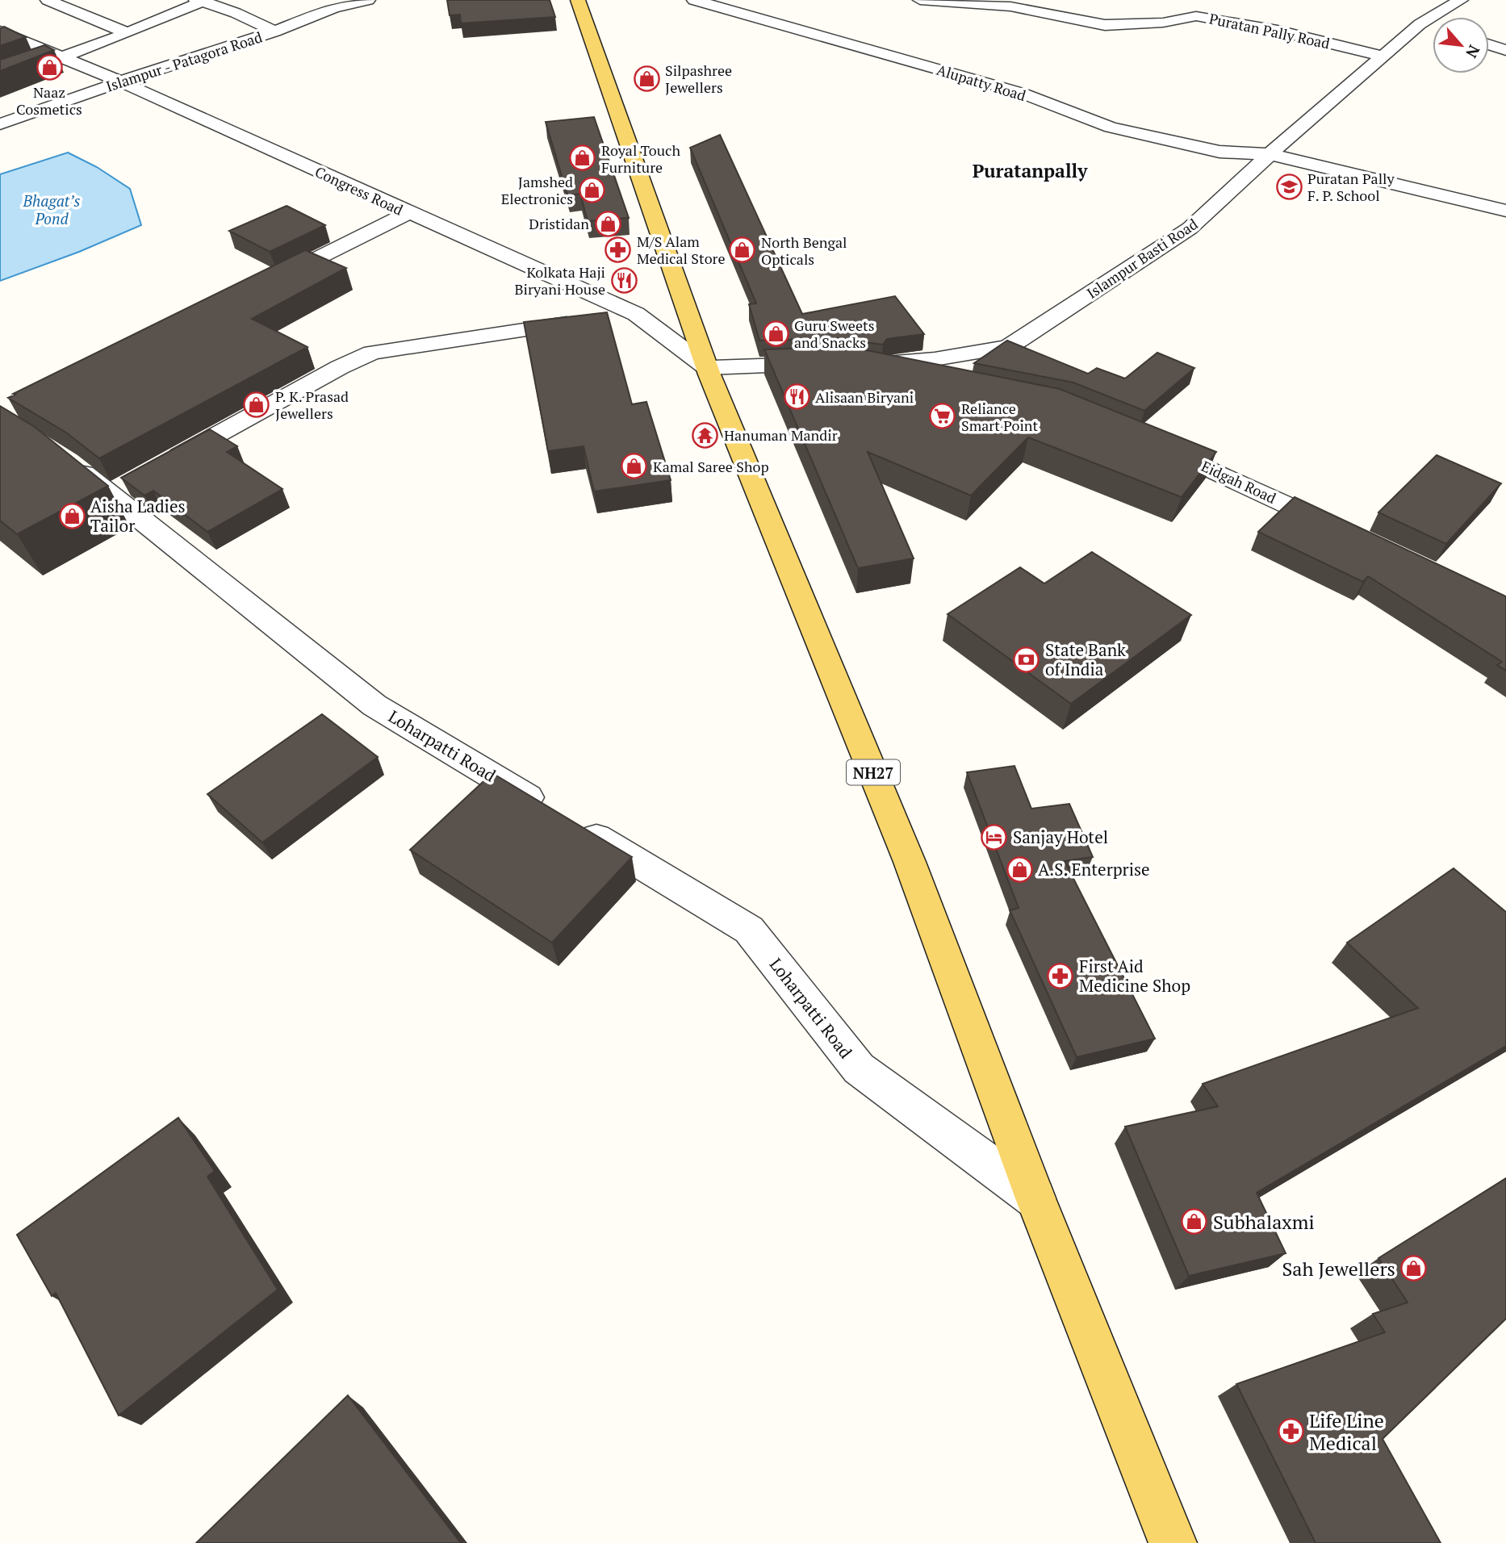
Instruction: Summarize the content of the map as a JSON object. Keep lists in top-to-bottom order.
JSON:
{
  "streets": {
    "main road": ["NH27"],
    "street": [
      "Puratan Pally Road",
      "Islampur - Patagora Road",
      "Alupatty Road",
      "Congress Road",
      "Islampur Basti Road",
      "Eidgah Road",
      "Loharpatti Road"
    ]
  },
  "crossings": [
    ["Puratan Pally Road", "Islampur Basti Road"],
    ["Islampur - Patagora Road", "Congress Road"],
    ["Alupatty Road", "Islampur Basti Road"],
    ["Congress Road", "NH27"],
    ["Loharpatti Road", "NH27"]
  ],
  "districts": ["Puratanpally"],
  "water": ["Bhagat’s Pond"],
  "places": {
    "shop": [
      "Naaz Cosmetics",
      "Silpashree Jewellers",
      "Royal Touch Furniture",
      "Jamshed Electronics",
      "Dristidan",
      "North Bengal Opticals",
      "Guru Sweets and Snacks",
      "P. K. Prasad Jewellers",
      "Kamal Saree Shop",
      "Aisha Ladies Tailor",
      "A.S. Enterprise",
      "Subhalaxmi",
      "Sah Jewellers"
    ],
    "school or university": ["Puratan Pally F. P. School"],
    "pharmacy": ["M/S Alam Medical Store", "First Aid Medicine Shop", "Life Line Medical"],
    "restaurant": ["Kolkata Haji Biryani House", "Alisaan Biryani"],
    "supermarket": ["Reliance Smart Point"],
    "temple": ["Hanuman Mandir"],
    "bank": ["State Bank of India"],
    "hotel": ["Sanjay Hotel"]
  },
  "north": "bottom right"
}
